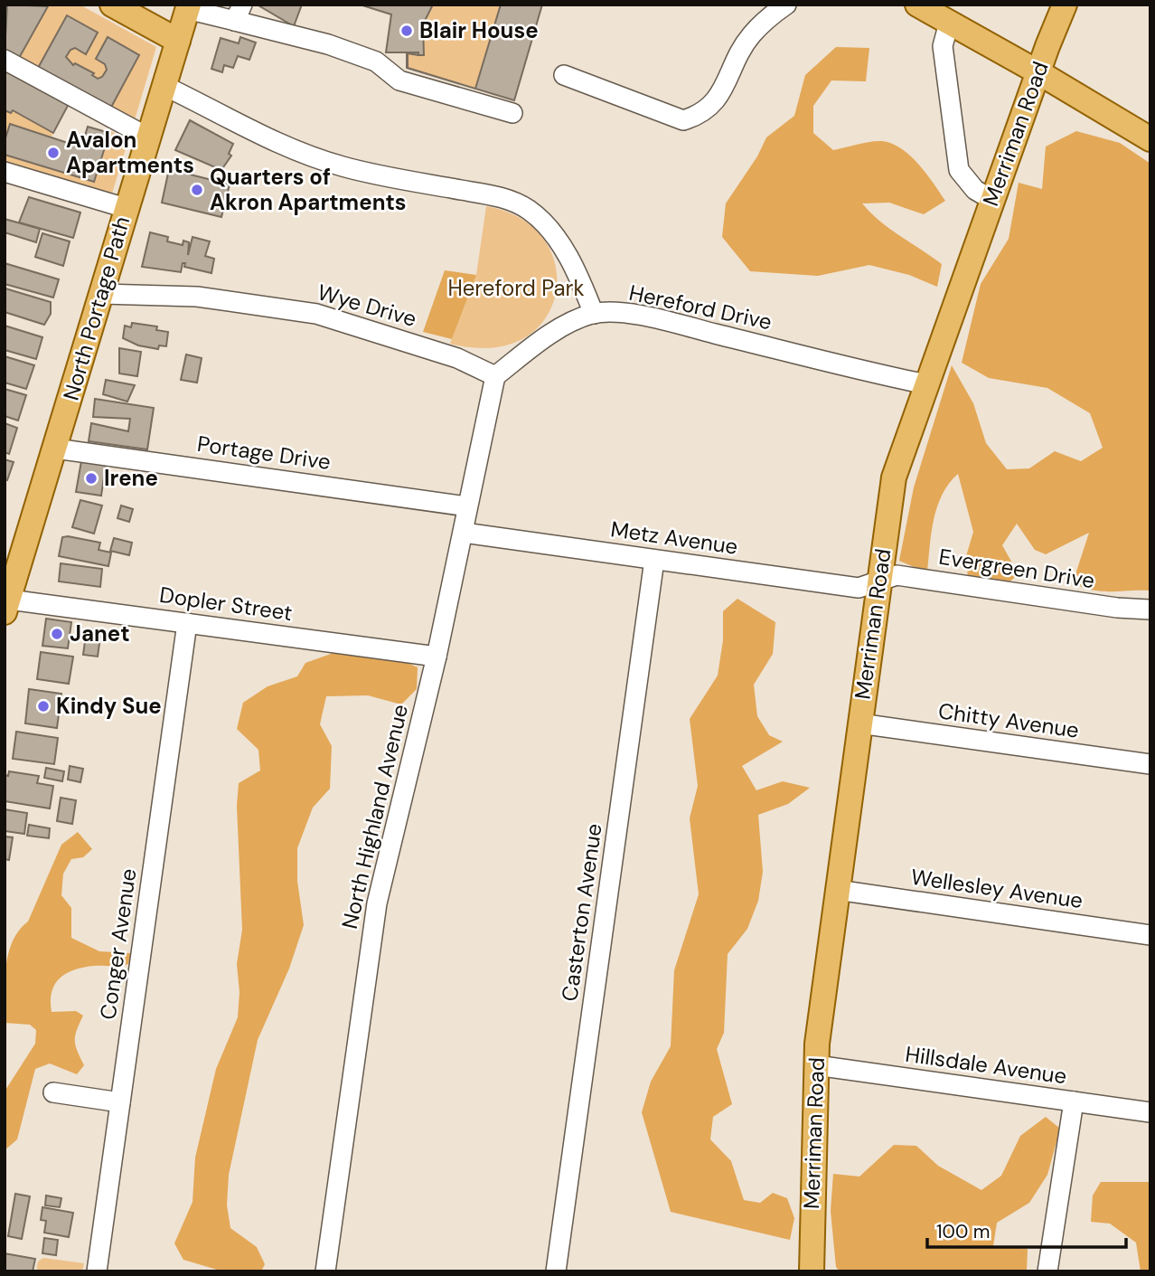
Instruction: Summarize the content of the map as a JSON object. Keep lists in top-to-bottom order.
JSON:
{
  "streets": {
    "main road": ["Merriman Road", "North Portage Path"],
    "street": [
      "Wye Drive",
      "Hereford Drive",
      "Portage Drive",
      "Metz Avenue",
      "Evergreen Drive",
      "Dopler Street",
      "Chitty Avenue",
      "North Highland Avenue",
      "Wellesley Avenue",
      "Casterton Avenue",
      "Conger Avenue",
      "Hillsdale Avenue"
    ]
  },
  "crossings": [
    ["Merriman Road", "Hereford Drive"],
    ["Merriman Road", "Metz Avenue"],
    ["Merriman Road", "Evergreen Drive"],
    ["Merriman Road", "Chitty Avenue"],
    ["Merriman Road", "Wellesley Avenue"],
    ["Merriman Road", "Hillsdale Avenue"],
    ["Wye Drive", "North Portage Path"],
    ["Wye Drive", "North Highland Avenue"],
    ["North Portage Path", "Portage Drive"],
    ["North Portage Path", "Dopler Street"],
    ["Portage Drive", "North Highland Avenue"],
    ["Metz Avenue", "Evergreen Drive"],
    ["Metz Avenue", "North Highland Avenue"],
    ["Metz Avenue", "Casterton Avenue"],
    ["Dopler Street", "North Highland Avenue"],
    ["Dopler Street", "Conger Avenue"]
  ],
  "parks": ["Hereford Park"],
  "places": [
    "Blair House",
    "Avalon Apartments",
    "Quarters of Akron Apartments",
    "Irene",
    "Janet",
    "Kindy Sue"
  ],
  "scale_bar": "100 m"
}
